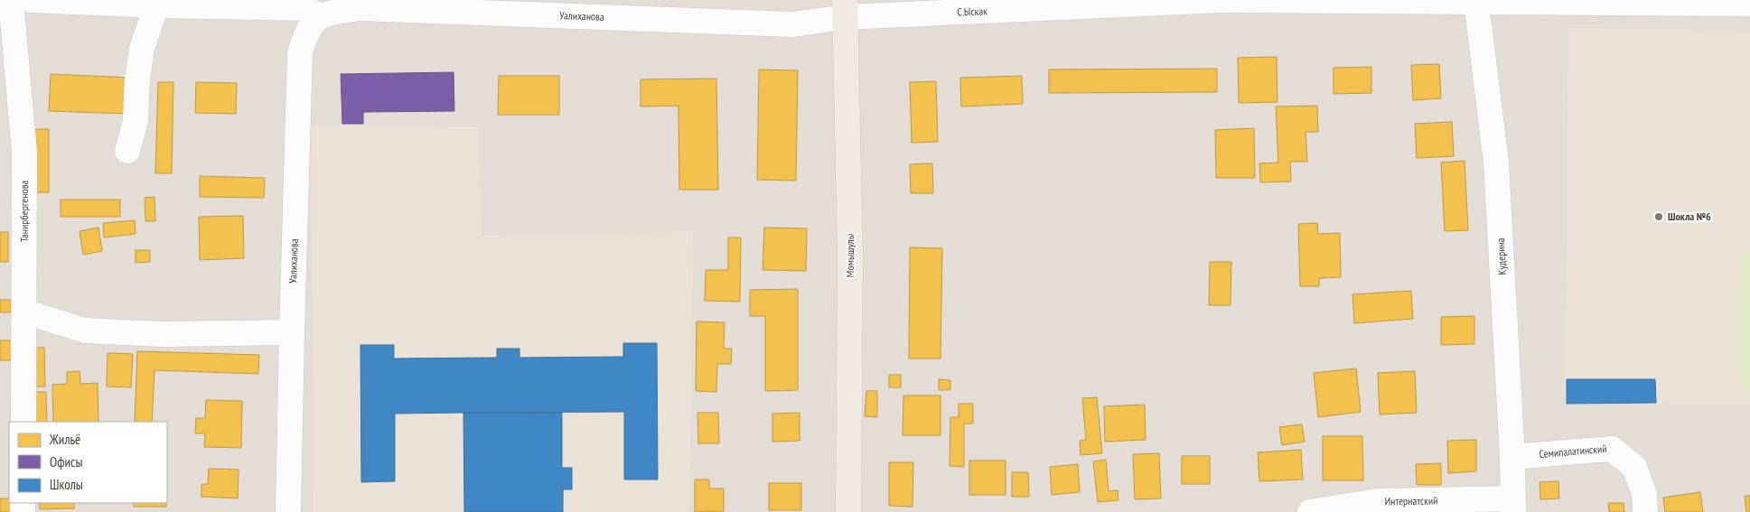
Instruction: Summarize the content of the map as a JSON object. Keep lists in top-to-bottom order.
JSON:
{
  "streets": {
    "main road": ["Момышулы"],
    "street": [
      "С.Ыскак",
      "Уалиханова",
      "Танирбергенова",
      "Кудерина",
      "Семипалатинский",
      "Интернатский"
    ]
  },
  "crossings": [
    ["С.Ыскак", "Уалиханова"],
    ["С.Ыскак", "Момышулы"],
    ["С.Ыскак", "Кудерина"],
    ["Уалиханова", "Момышулы"],
    ["Кудерина", "Семипалатинский"],
    ["Кудерина", "Интернатский"]
  ],
  "places": ["Шокла №6"],
  "legend": ["Жильё", "Офисы", "Школы"]
}
